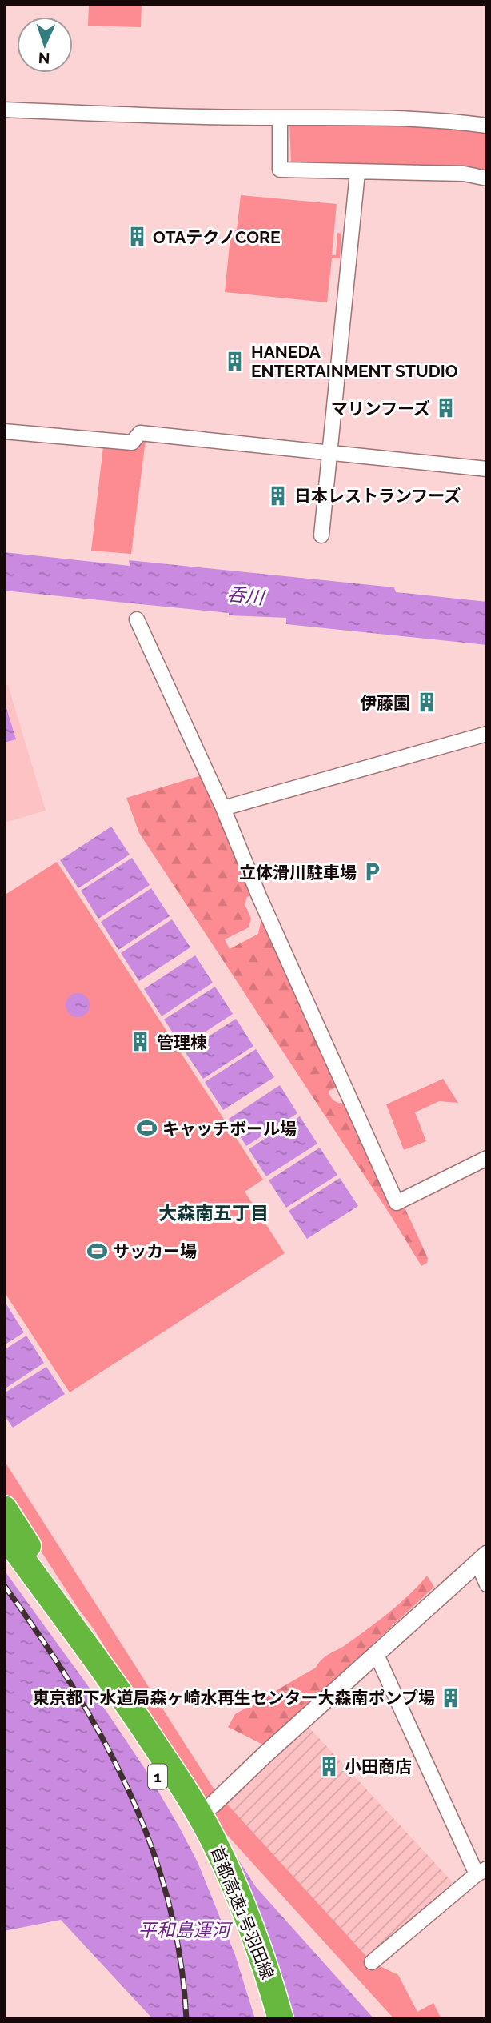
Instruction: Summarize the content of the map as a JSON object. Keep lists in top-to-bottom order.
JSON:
{
  "streets": {
    "highway": ["1", "首都高速1号羽田線"]
  },
  "districts": ["大森南五丁目"],
  "water": ["呑川", "平和島運河"],
  "places": {
    "building": [
      "OTAテクノCORE",
      "HANEDA ENTERTAINMENT STUDIO",
      "マリンフーズ",
      "日本レストランフーズ",
      "伊藤園",
      "管理棟",
      "東京都下水道局森ヶ崎水再生センター大森南ポンプ場",
      "小田商店"
    ],
    "parking": ["立体滑川駐車場"],
    "sports": ["キャッチボール場", "サッカー場"]
  },
  "north": "bottom"
}
